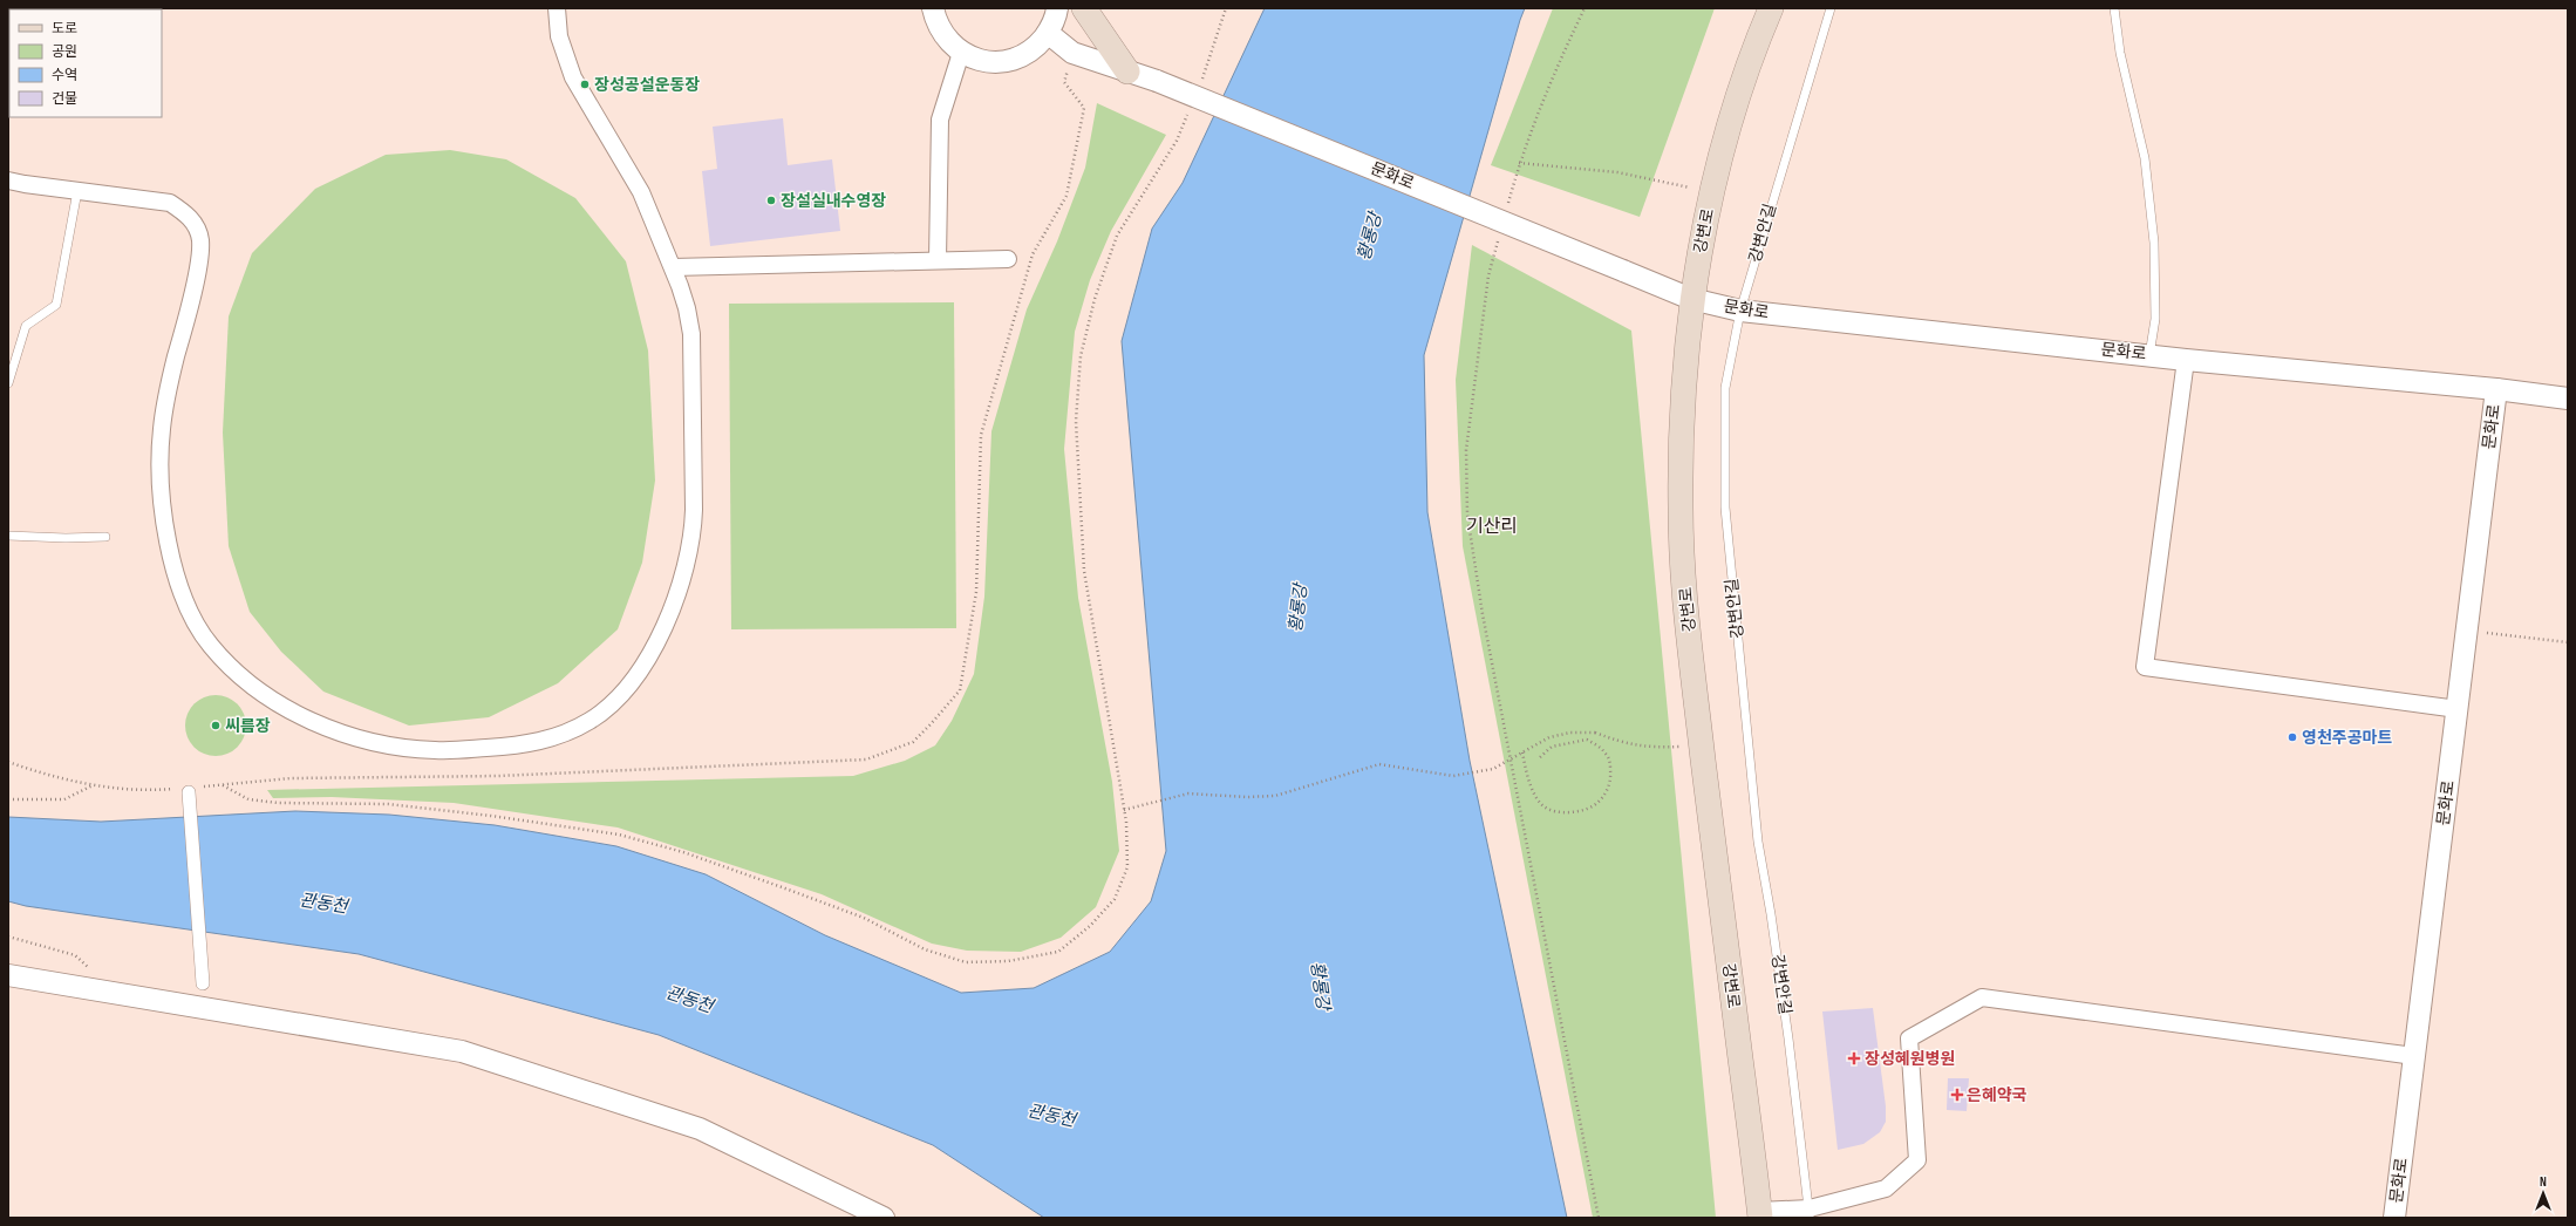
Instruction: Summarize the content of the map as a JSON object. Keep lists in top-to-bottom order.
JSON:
{
  "streets": {
    "main road": ["강변로"],
    "street": ["문화로"],
    "lane": ["강변안길"]
  },
  "crossings": [
    ["문화로", "강변로"],
    ["문화로", "강변안길"]
  ],
  "districts": ["기산리"],
  "water": ["황룡강", "관동천"],
  "places": {
    "other": [
      "장성공설운동장",
      "장설실내수영장",
      "씨름장",
      "영천주공마트"
    ],
    "health": ["장성혜원병원", "은혜약국"]
  },
  "legend": [
    "도로",
    "공원",
    "수역",
    "건물"
  ],
  "north": "top"
}
